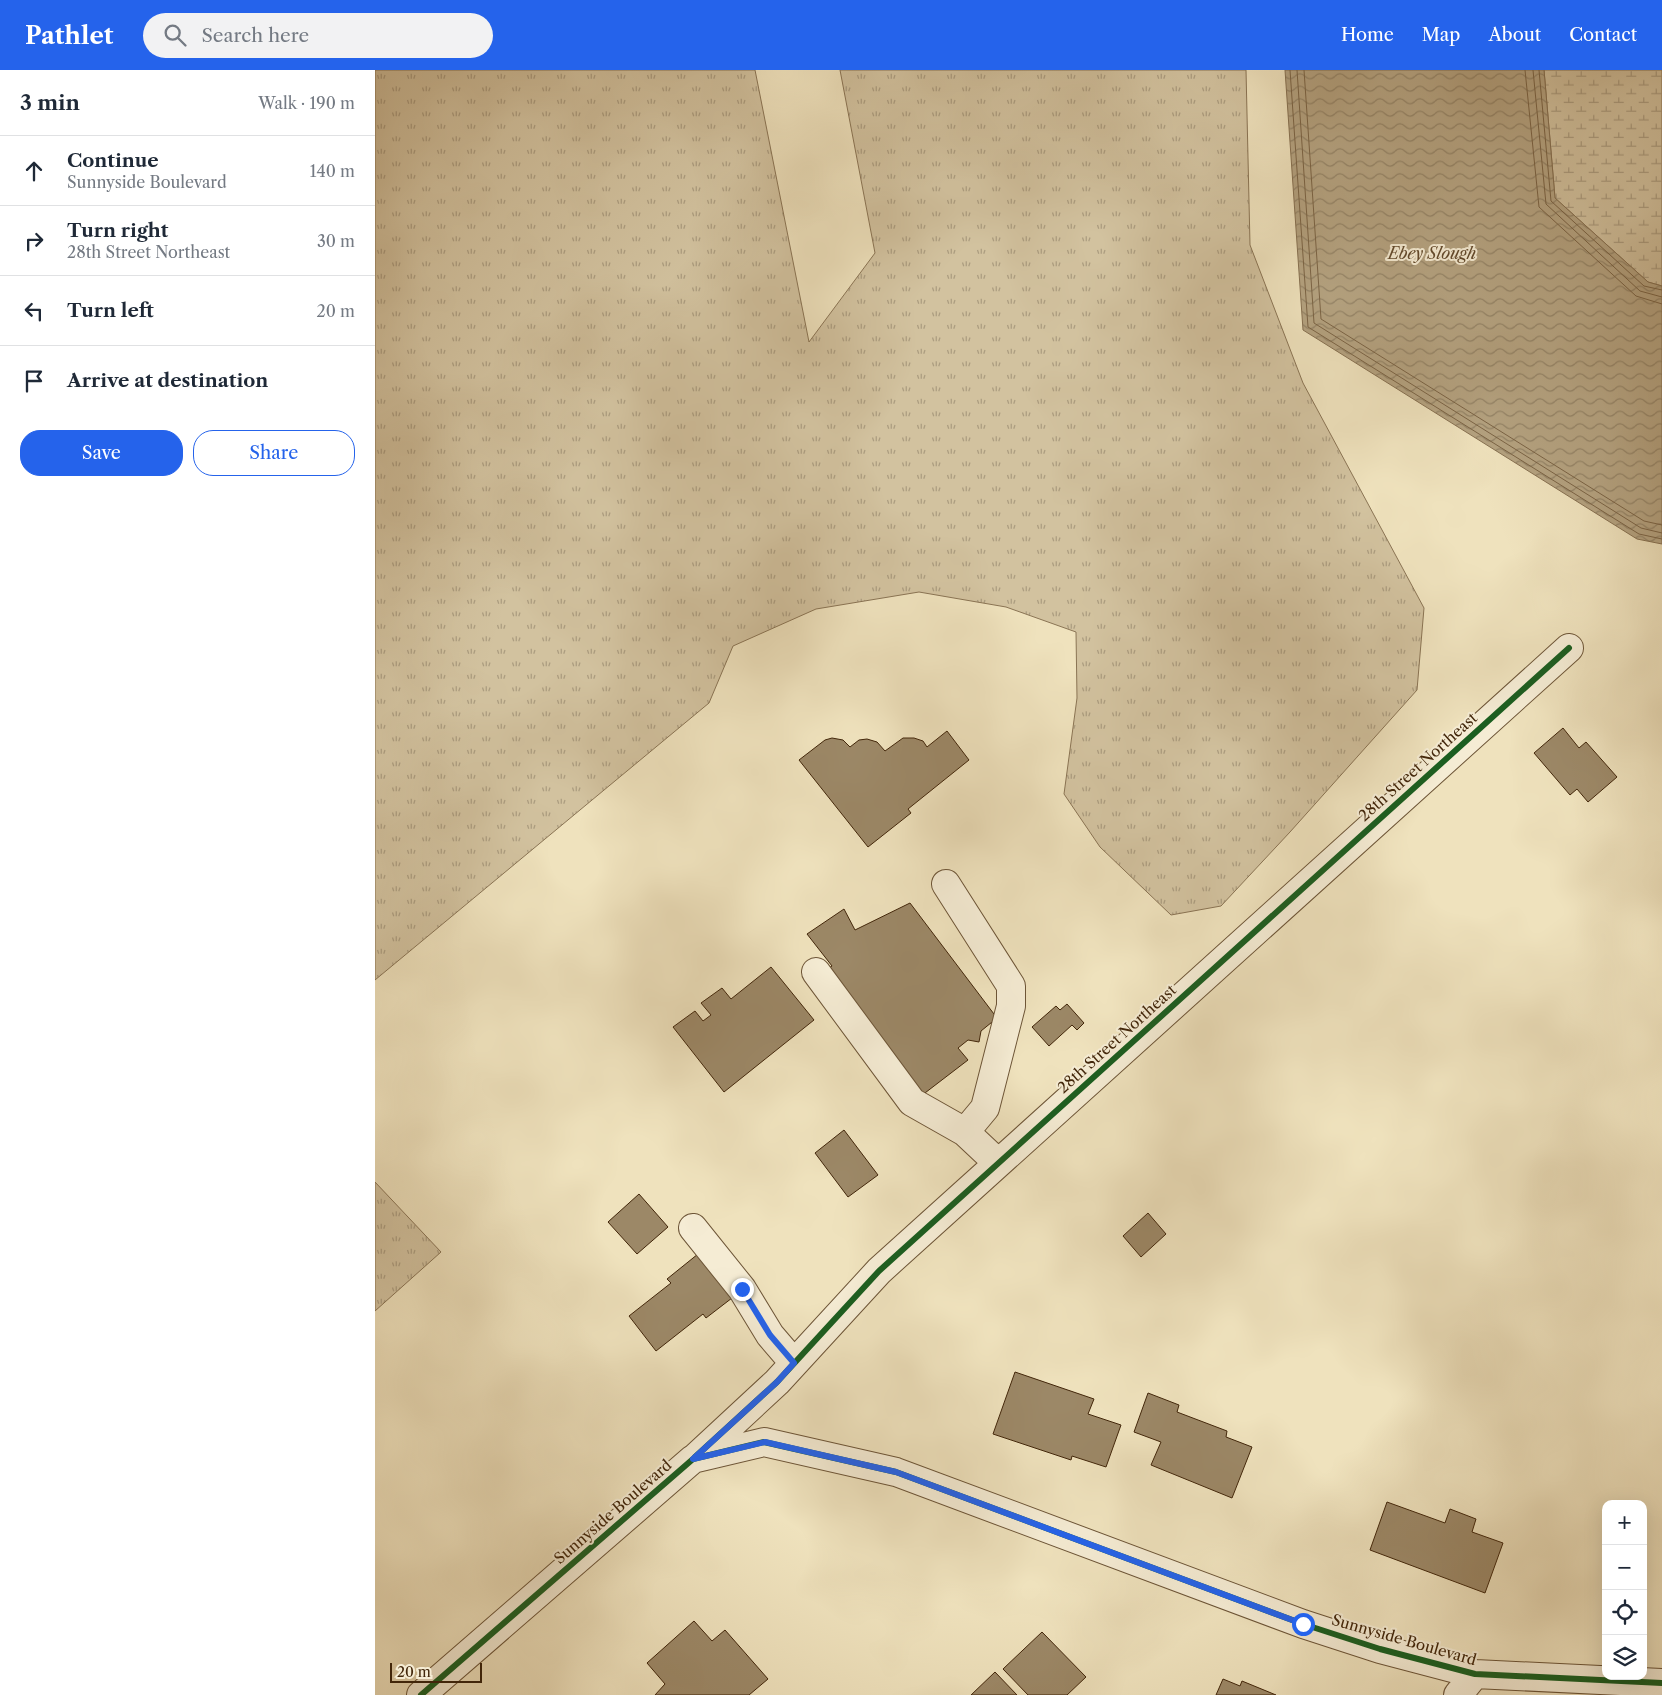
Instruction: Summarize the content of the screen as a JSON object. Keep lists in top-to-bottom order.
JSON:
{
  "streets": {
    "street": ["28th Street Northeast", "Sunnyside Boulevard"]
  },
  "crossings": [
    ["28th Street Northeast", "Sunnyside Boulevard"]
  ],
  "water": ["Ebey Slough"],
  "scale_bar": "20 m",
  "page": {
    "header": "Pathlet",
    "search": "Search here",
    "nav": [
      "Home",
      "Map",
      "About",
      "Contact"
    ],
    "heading": ["3 min", "Walk · 190 m"],
    "list": [
      ["Continue", "Sunnyside Boulevard", "140 m"],
      ["Turn right", "28th Street Northeast", "30 m"],
      ["Turn left", "20 m"],
      "Arrive at destination"
    ],
    "buttons": ["Save", "Share"],
    "map_buttons": ["+", "−"],
    "scale": "20 m"
  }
}
